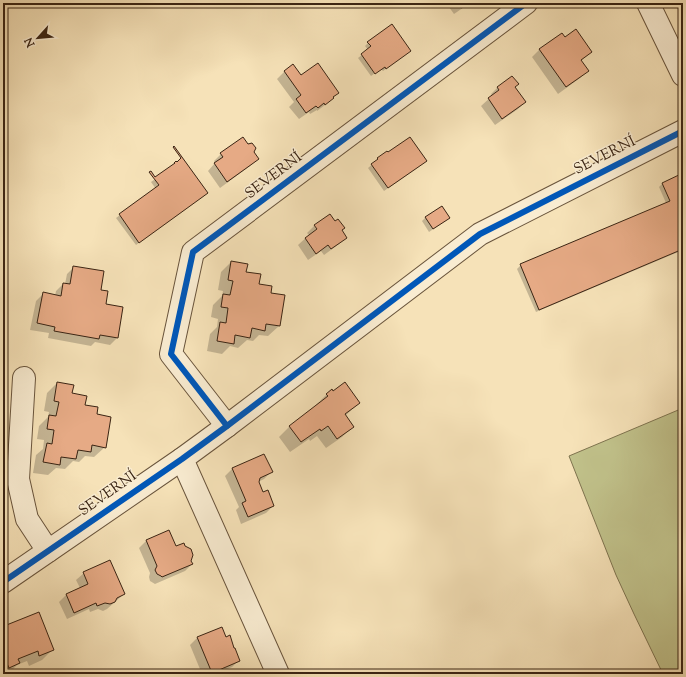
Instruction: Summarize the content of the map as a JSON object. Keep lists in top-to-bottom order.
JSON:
{
  "streets": {
    "street": ["SEVERNÍ"]
  },
  "north": "bottom left"
}
